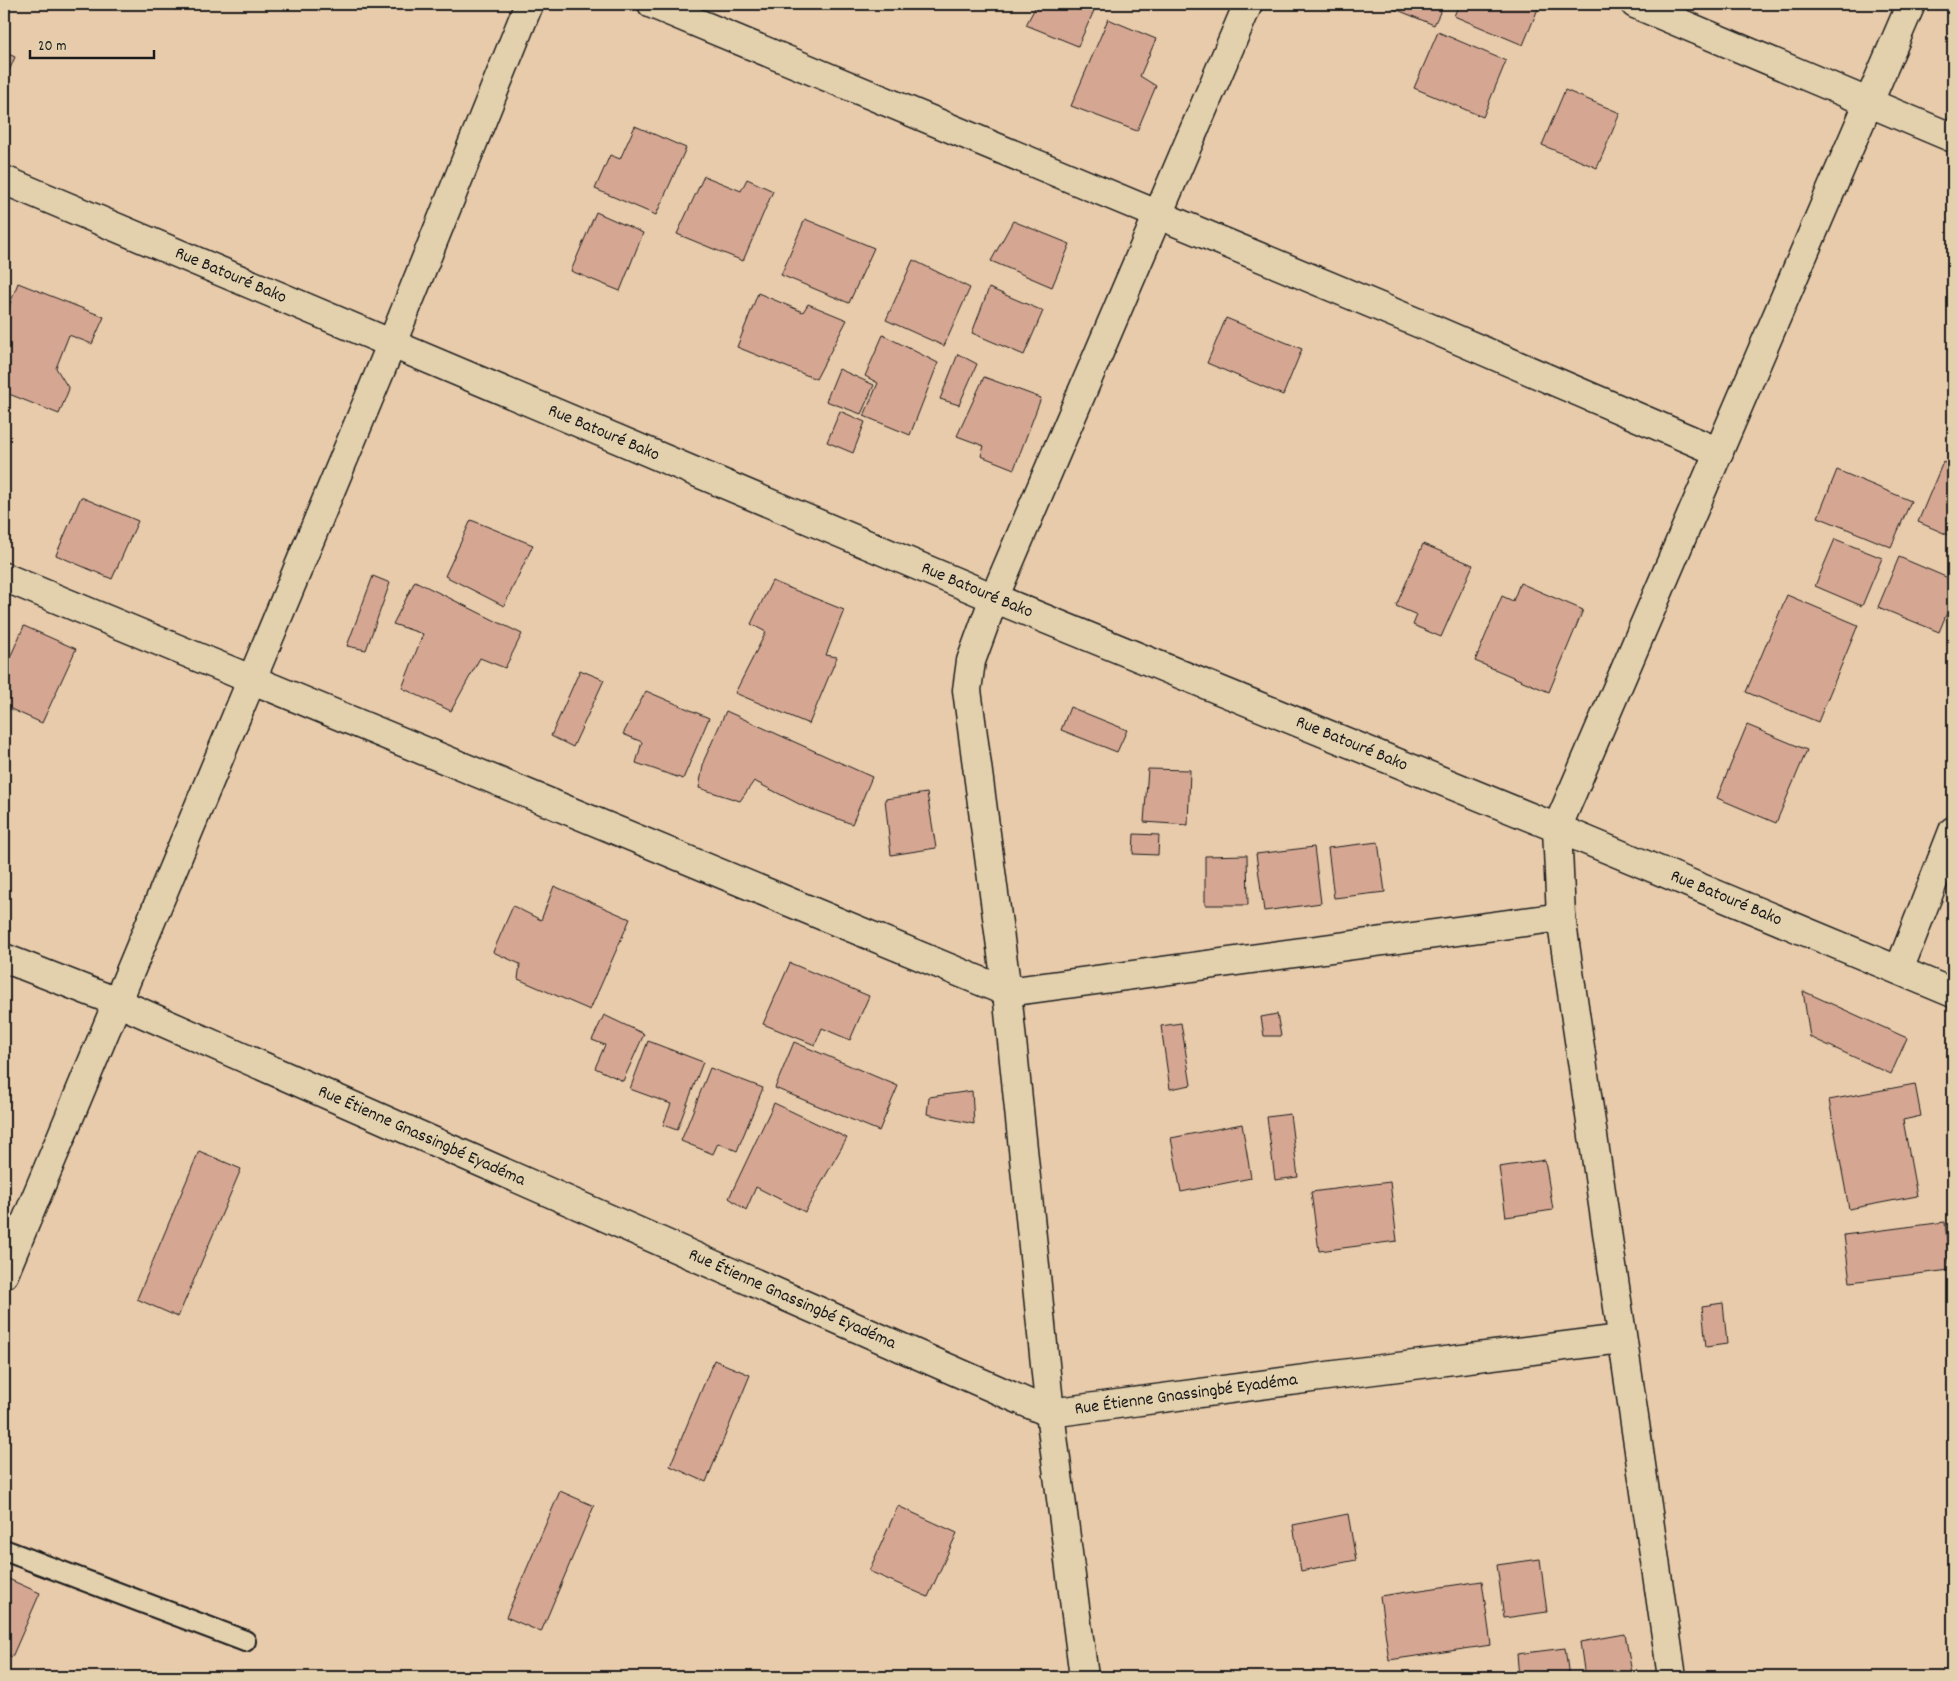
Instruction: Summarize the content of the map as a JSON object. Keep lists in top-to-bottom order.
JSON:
{
  "streets": {
    "street": ["Rue Batouré Bako", "Rue Étienne Gnassingbé Eyadéma"]
  },
  "scale_bar": "20 m"
}
